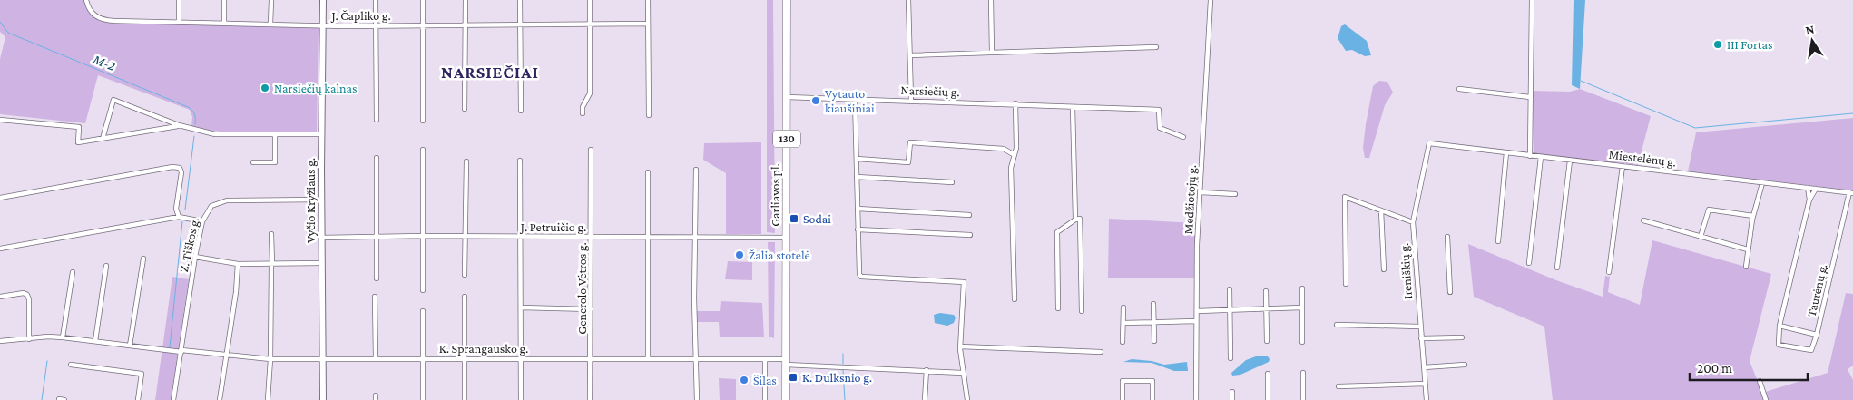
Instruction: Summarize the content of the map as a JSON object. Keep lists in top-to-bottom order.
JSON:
{
  "streets": {
    "main road": ["130", "Garliavos pl."],
    "street": [
      "J. Čapliko g.",
      "Narsiečių g.",
      "Miestelėnų g.",
      "Medžiotojų g.",
      "Vyčio Kryžiaus g.",
      "J. Petruičio g.",
      "Z. Tiškos g.",
      "Ireniškių g.",
      "Generolo Vėtros g.",
      "Taurėnų g.",
      "K. Sprangausko g."
    ]
  },
  "crossings": [
    ["J. Čapliko g.", "Vyčio Kryžiaus g."],
    ["Narsiečių g.", "Garliavos pl."],
    ["Miestelėnų g.", "Ireniškių g."],
    ["Miestelėnų g.", "Taurėnų g."],
    ["Garliavos pl.", "J. Petruičio g."],
    ["Garliavos pl.", "K. Sprangausko g."],
    ["Vyčio Kryžiaus g.", "J. Petruičio g."],
    ["Vyčio Kryžiaus g.", "Z. Tiškos g."],
    ["Vyčio Kryžiaus g.", "K. Sprangausko g."],
    ["J. Petruičio g.", "Generolo Vėtros g."],
    ["Z. Tiškos g.", "K. Sprangausko g."],
    ["Generolo Vėtros g.", "K. Sprangausko g."]
  ],
  "districts": ["NARSIEČIAI"],
  "water": ["M-2"],
  "places": {
    "other": [
      "III Fortas",
      "Narsiečių kalnas",
      "Vytauto kiaušiniai",
      "Žalia stotelė",
      "Šilas"
    ],
    "transit": ["Sodai", "K. Dulksnio g."]
  },
  "scale_bar": "200 m",
  "north": "top"
}
